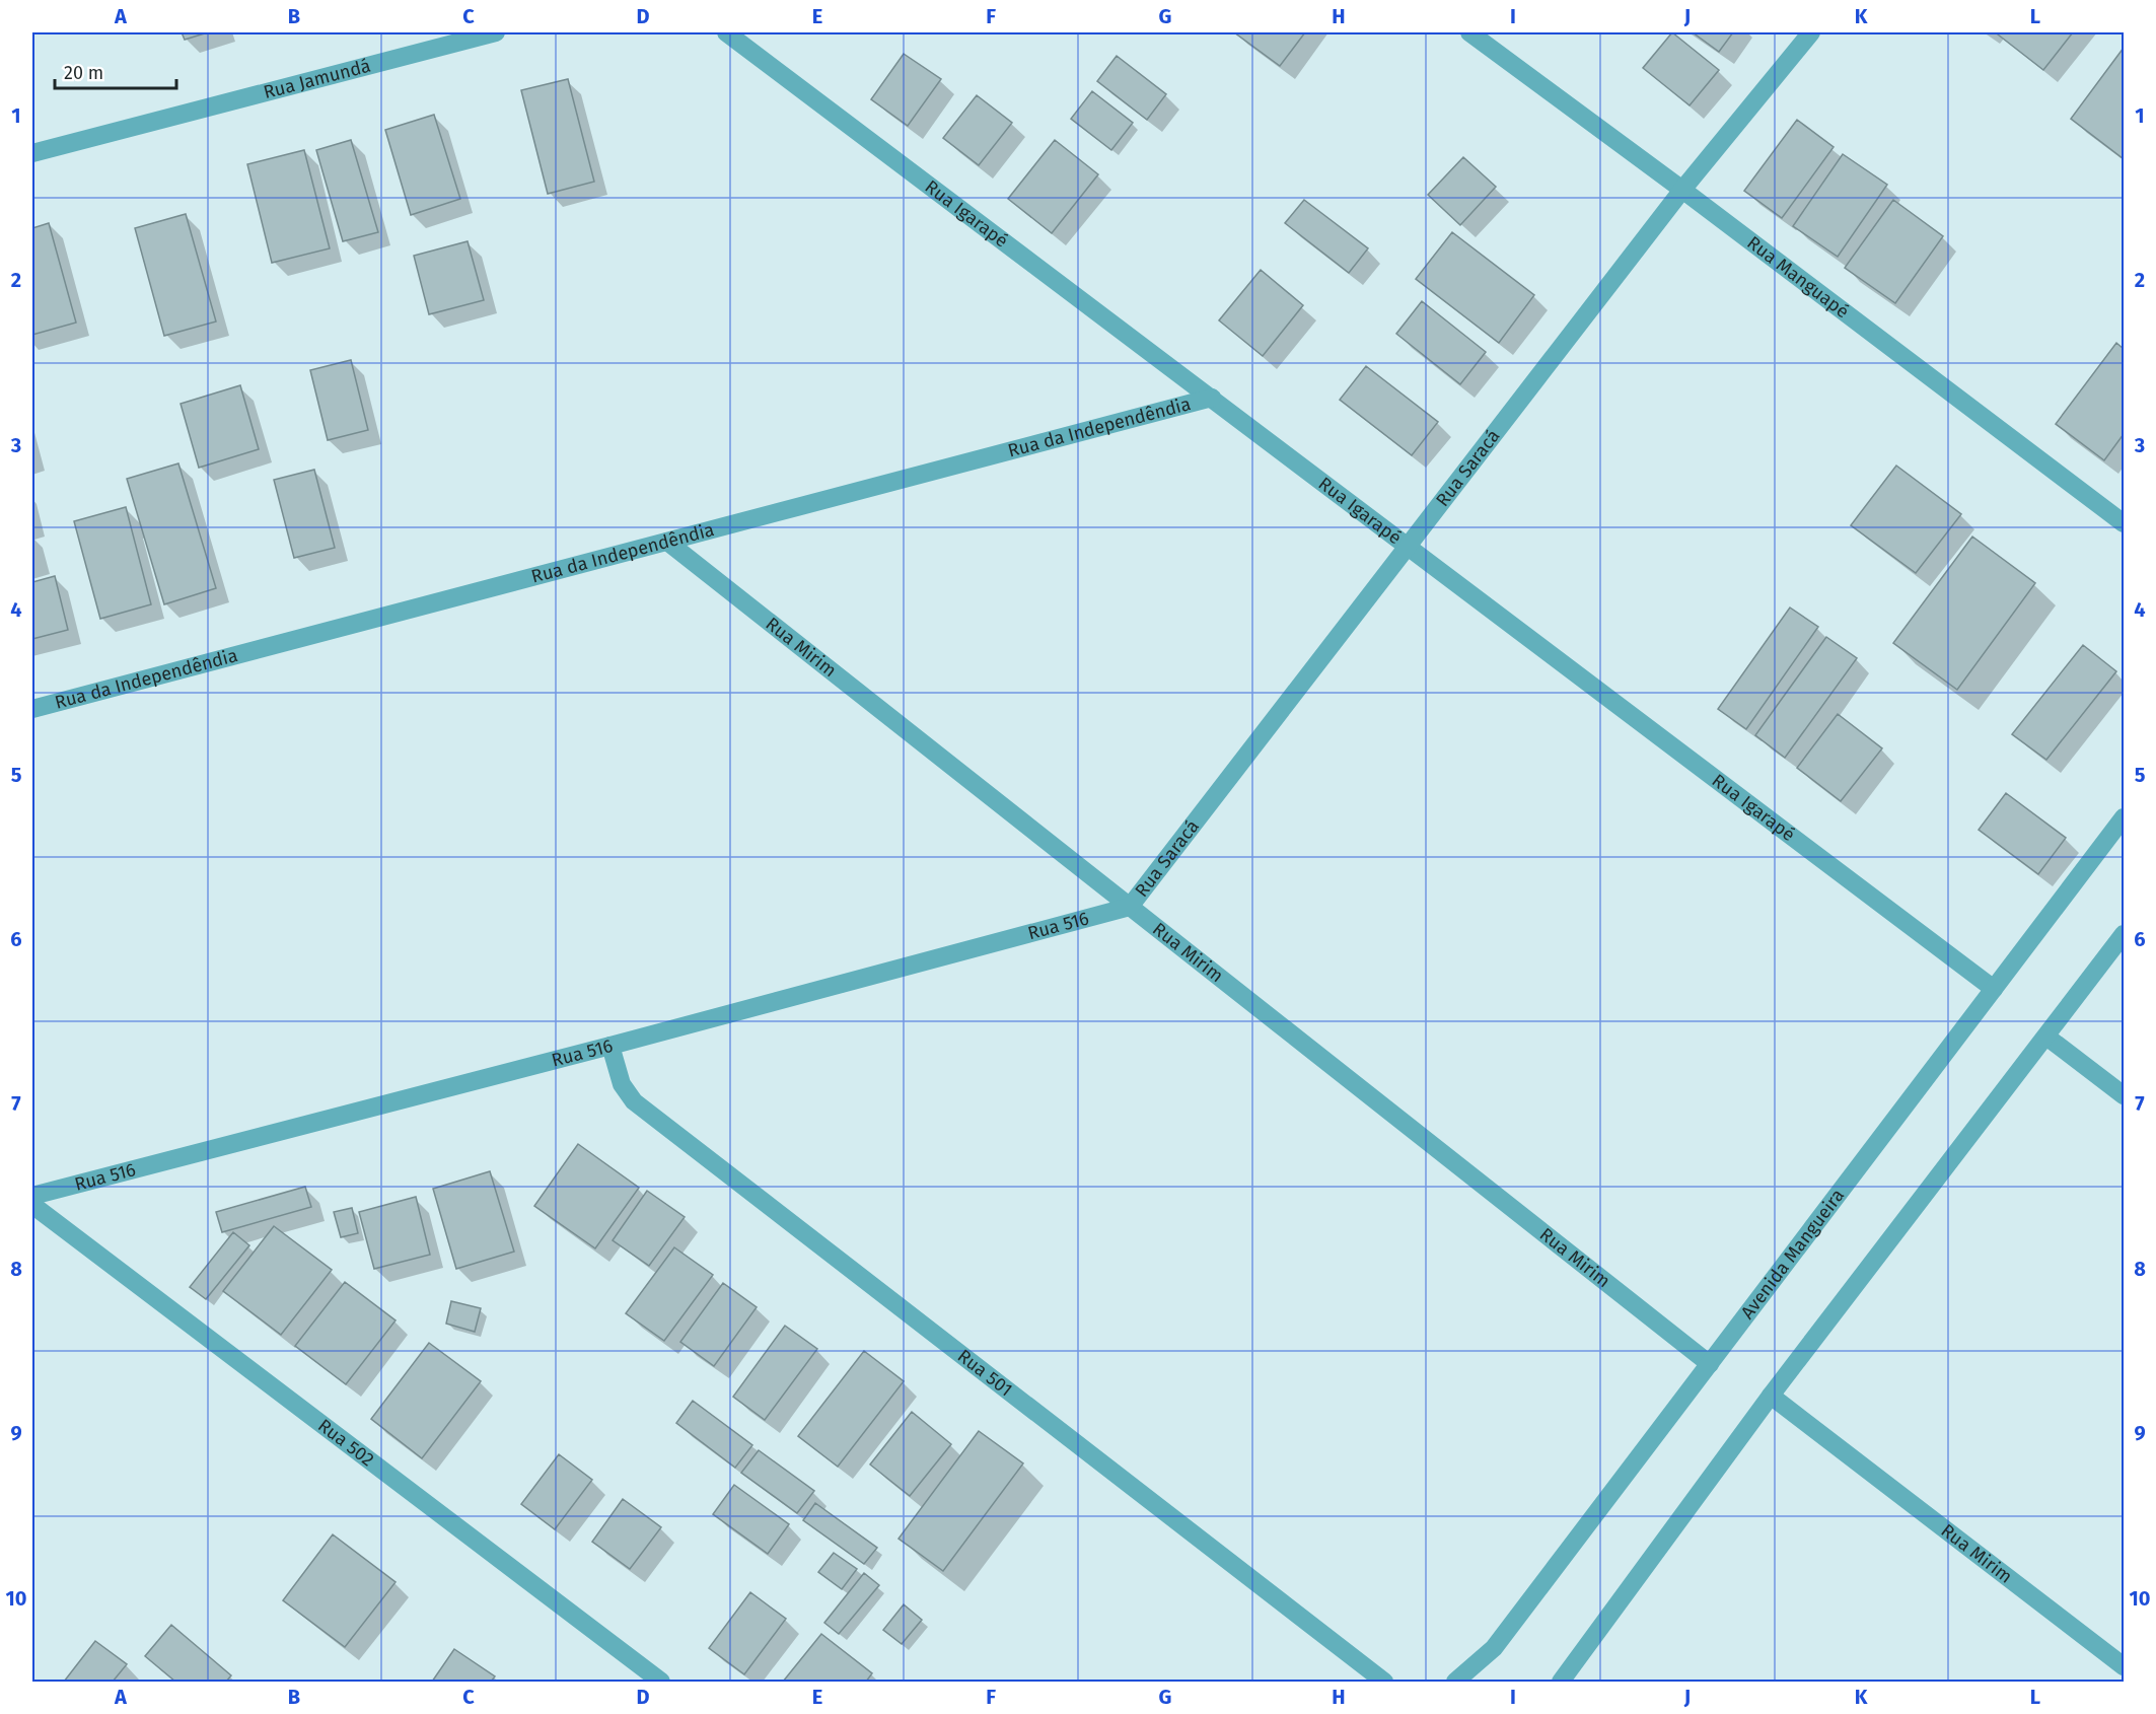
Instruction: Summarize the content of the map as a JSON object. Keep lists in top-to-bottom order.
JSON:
{
  "streets": {
    "street": [
      "Rua Jamundá",
      "Rua Igarapé",
      "Rua Manguapé",
      "Rua da Independêndia",
      "Rua Saracá",
      "Rua Mirim",
      "Rua 516",
      "Avenida Mangueira",
      "Rua 501",
      "Rua 502"
    ]
  },
  "crossings": [
    ["Rua Igarapé", "Rua da Independêndia"],
    ["Rua Igarapé", "Rua Saracá"],
    ["Rua Igarapé", "Avenida Mangueira"],
    ["Rua Manguapé", "Rua Saracá"],
    ["Rua da Independêndia", "Rua Mirim"],
    ["Rua Saracá", "Rua Mirim"],
    ["Rua Saracá", "Rua 516"],
    ["Rua Mirim", "Rua 516"],
    ["Rua Mirim", "Avenida Mangueira"],
    ["Rua 516", "Rua 501"]
  ],
  "scale_bar": "20 m",
  "grid": {
    "columns": [
      "A",
      "B",
      "C",
      "D",
      "E",
      "F",
      "G",
      "H",
      "I",
      "J",
      "K",
      "L"
    ],
    "rows": [
      "1",
      "2",
      "3",
      "4",
      "5",
      "6",
      "7",
      "8",
      "9",
      "10"
    ]
  }
}
